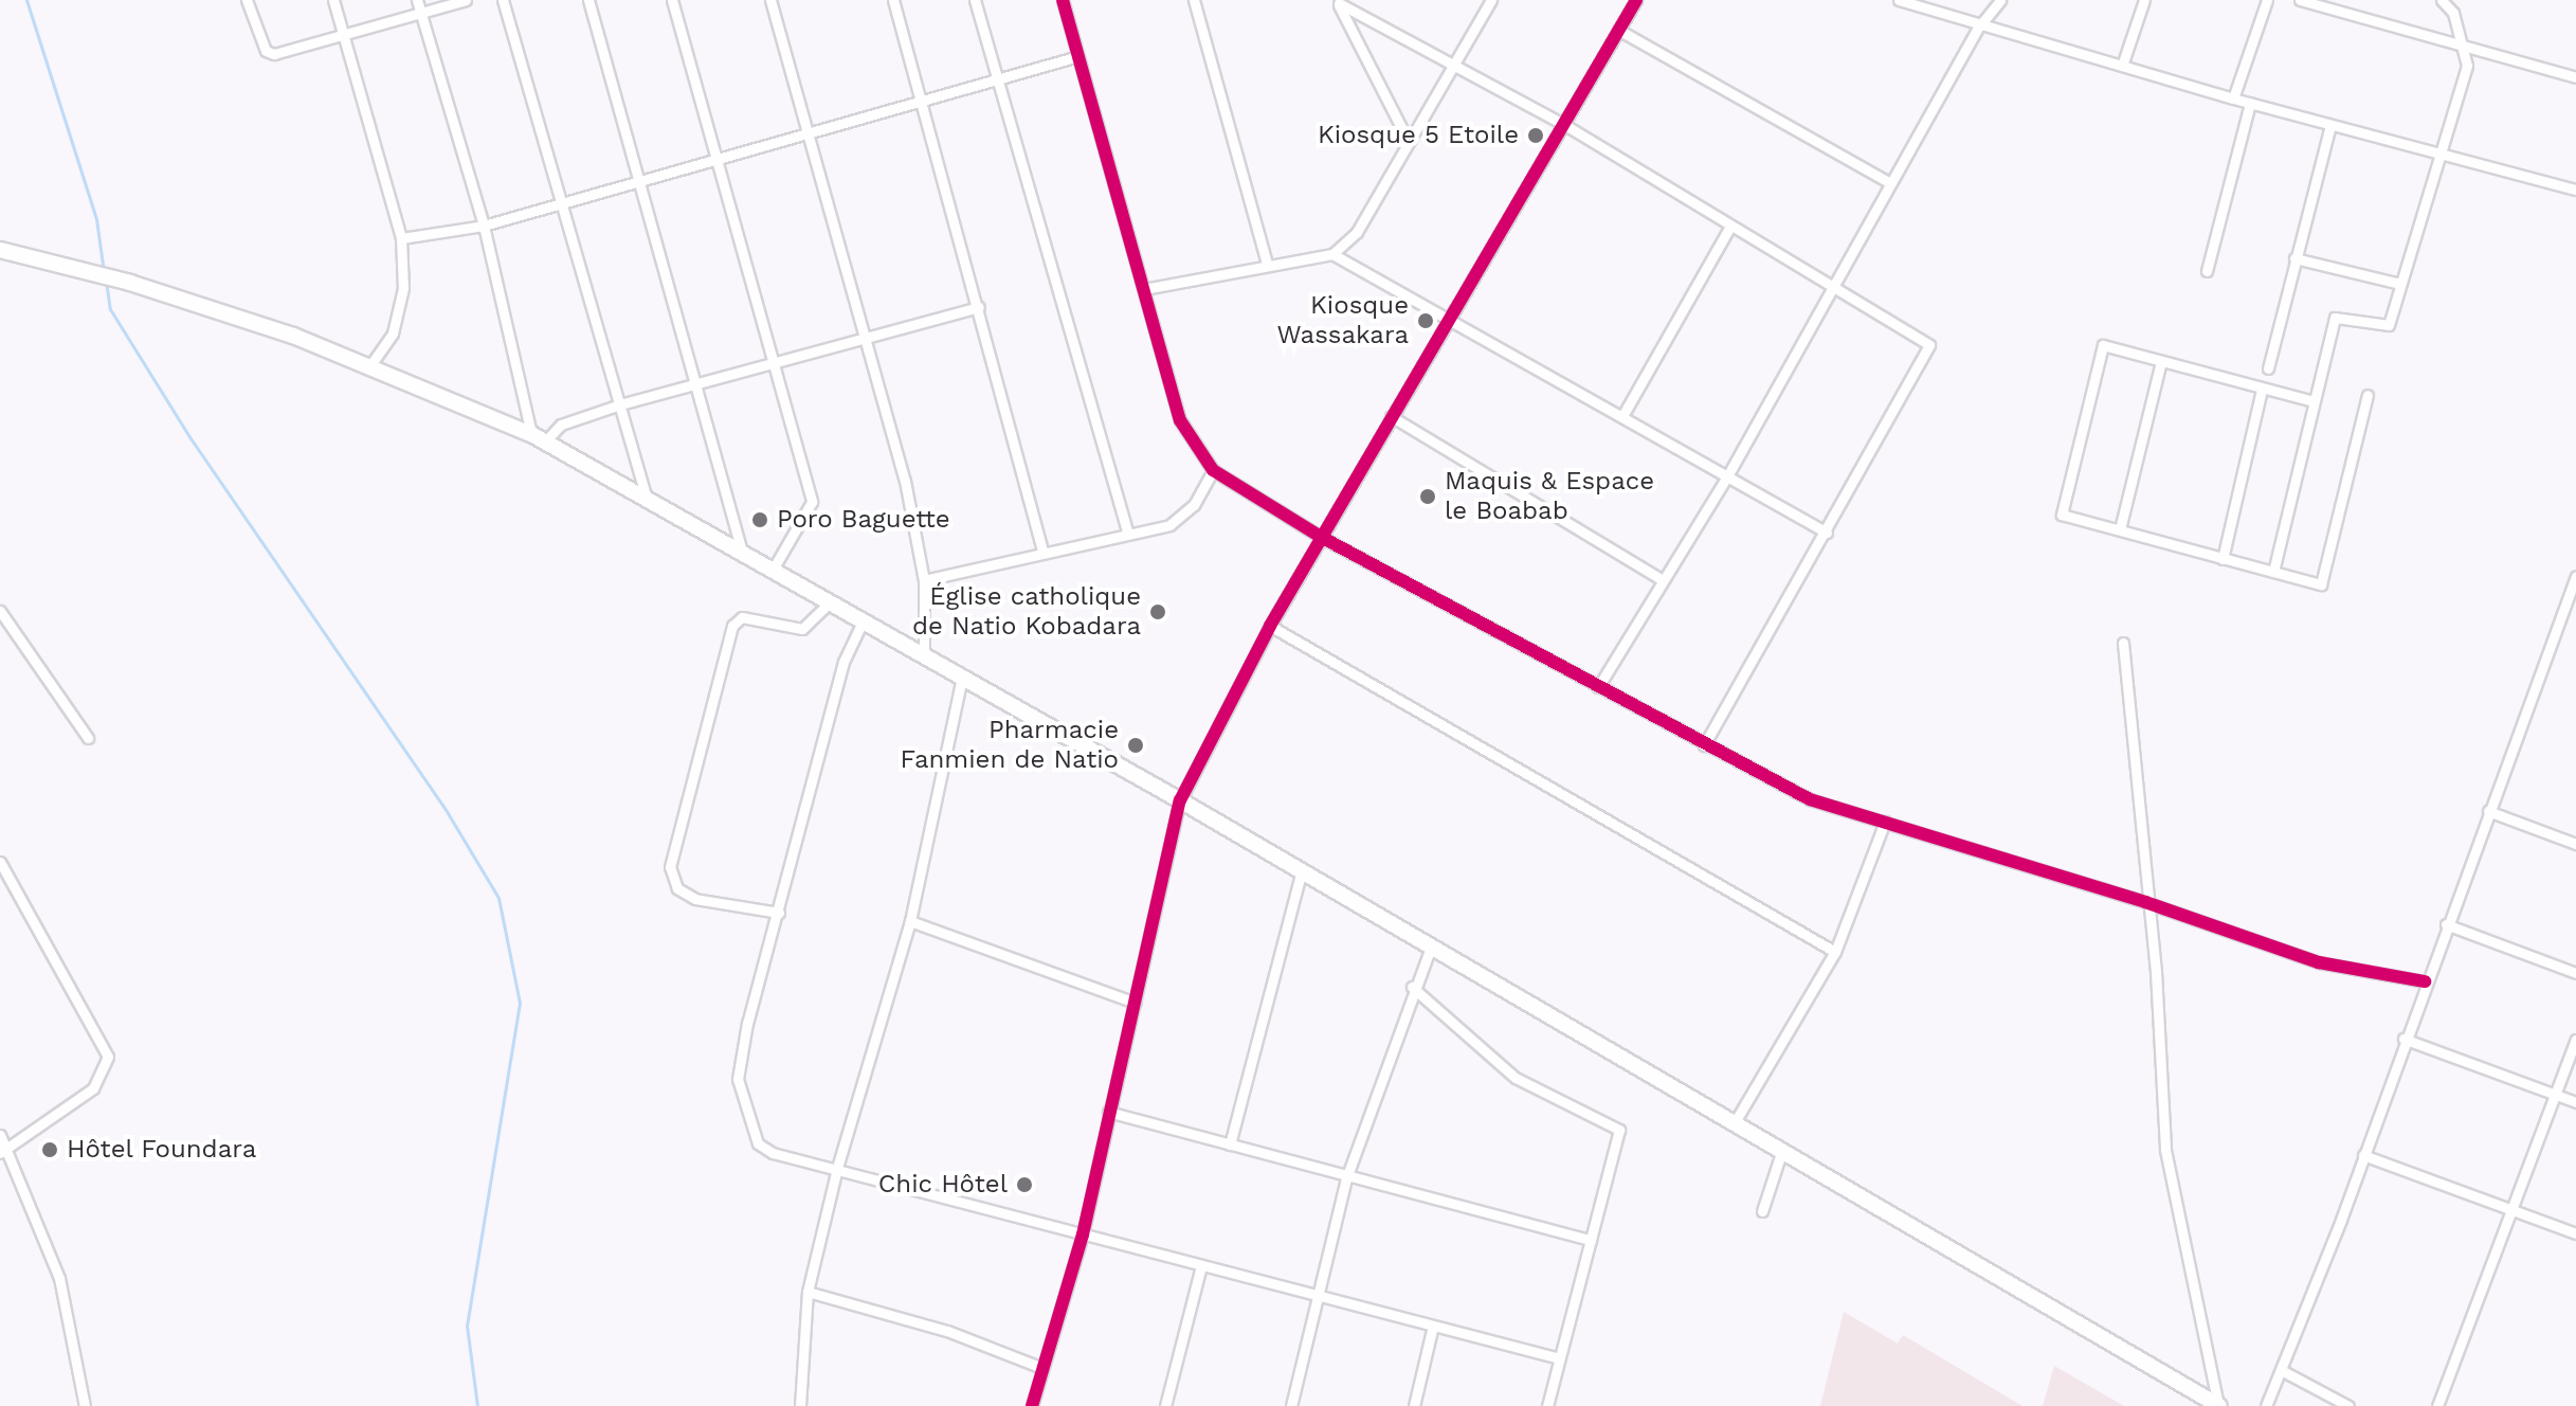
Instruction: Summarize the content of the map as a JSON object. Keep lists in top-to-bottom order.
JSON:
{
  "places": [
    "Kiosque 5 Etoile",
    "Kiosque Wassakara",
    "Maquis & Espace le Boabab",
    "Poro Baguette",
    "Église catholique de Natio Kobadara",
    "Pharmacie Fanmien de Natio",
    "Hôtel Foundara",
    "Chic Hôtel"
  ]
}
